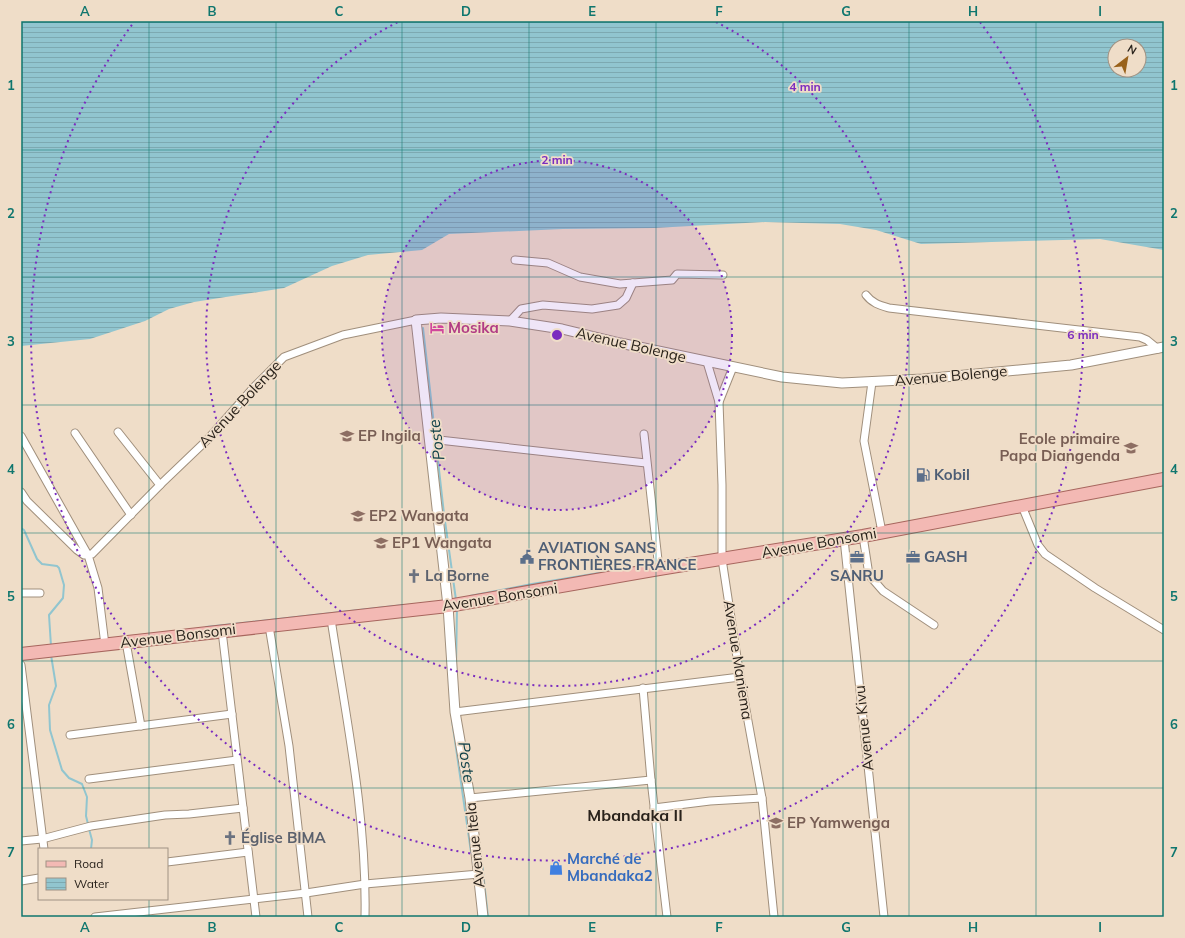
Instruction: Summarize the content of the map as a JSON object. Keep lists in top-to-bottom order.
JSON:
{
  "streets": {
    "main road": ["Avenue Bonsomi"],
    "street": [
      "Avenue Bolenge",
      "Avenue Maniema",
      "Avenue Kivu",
      "Avenue Itela"
    ]
  },
  "crossings": [
    ["Avenue Bolenge", "Avenue Itela"],
    ["Avenue Bonsomi", "Avenue Maniema"],
    ["Avenue Bonsomi", "Avenue Kivu"],
    ["Avenue Bonsomi", "Avenue Itela"]
  ],
  "districts": ["Mbandaka II"],
  "water": ["Poste"],
  "places": {
    "hotel": ["Mosika"],
    "school or university": [
      "EP Ingila",
      "Ecole primaire Papa Diangenda",
      "EP2 Wangata",
      "EP1 Wangata",
      "EP Yamwenga"
    ],
    "fuel station": ["Kobil"],
    "public building": ["AVIATION SANS FRONTIÈRES FRANCE"],
    "office": ["SANRU", "GASH"],
    "church": ["La Borne", "Église BIMA"],
    "shop": ["Marché de Mbandaka2"]
  },
  "legend": ["Road", "Water"],
  "north": "top right",
  "grid": {
    "columns": [
      "A",
      "B",
      "C",
      "D",
      "E",
      "F",
      "G",
      "H",
      "I"
    ],
    "rows": [
      "1",
      "2",
      "3",
      "4",
      "5",
      "6",
      "7"
    ]
  },
  "rings": ["4 min", "2 min", "6 min"]
}
